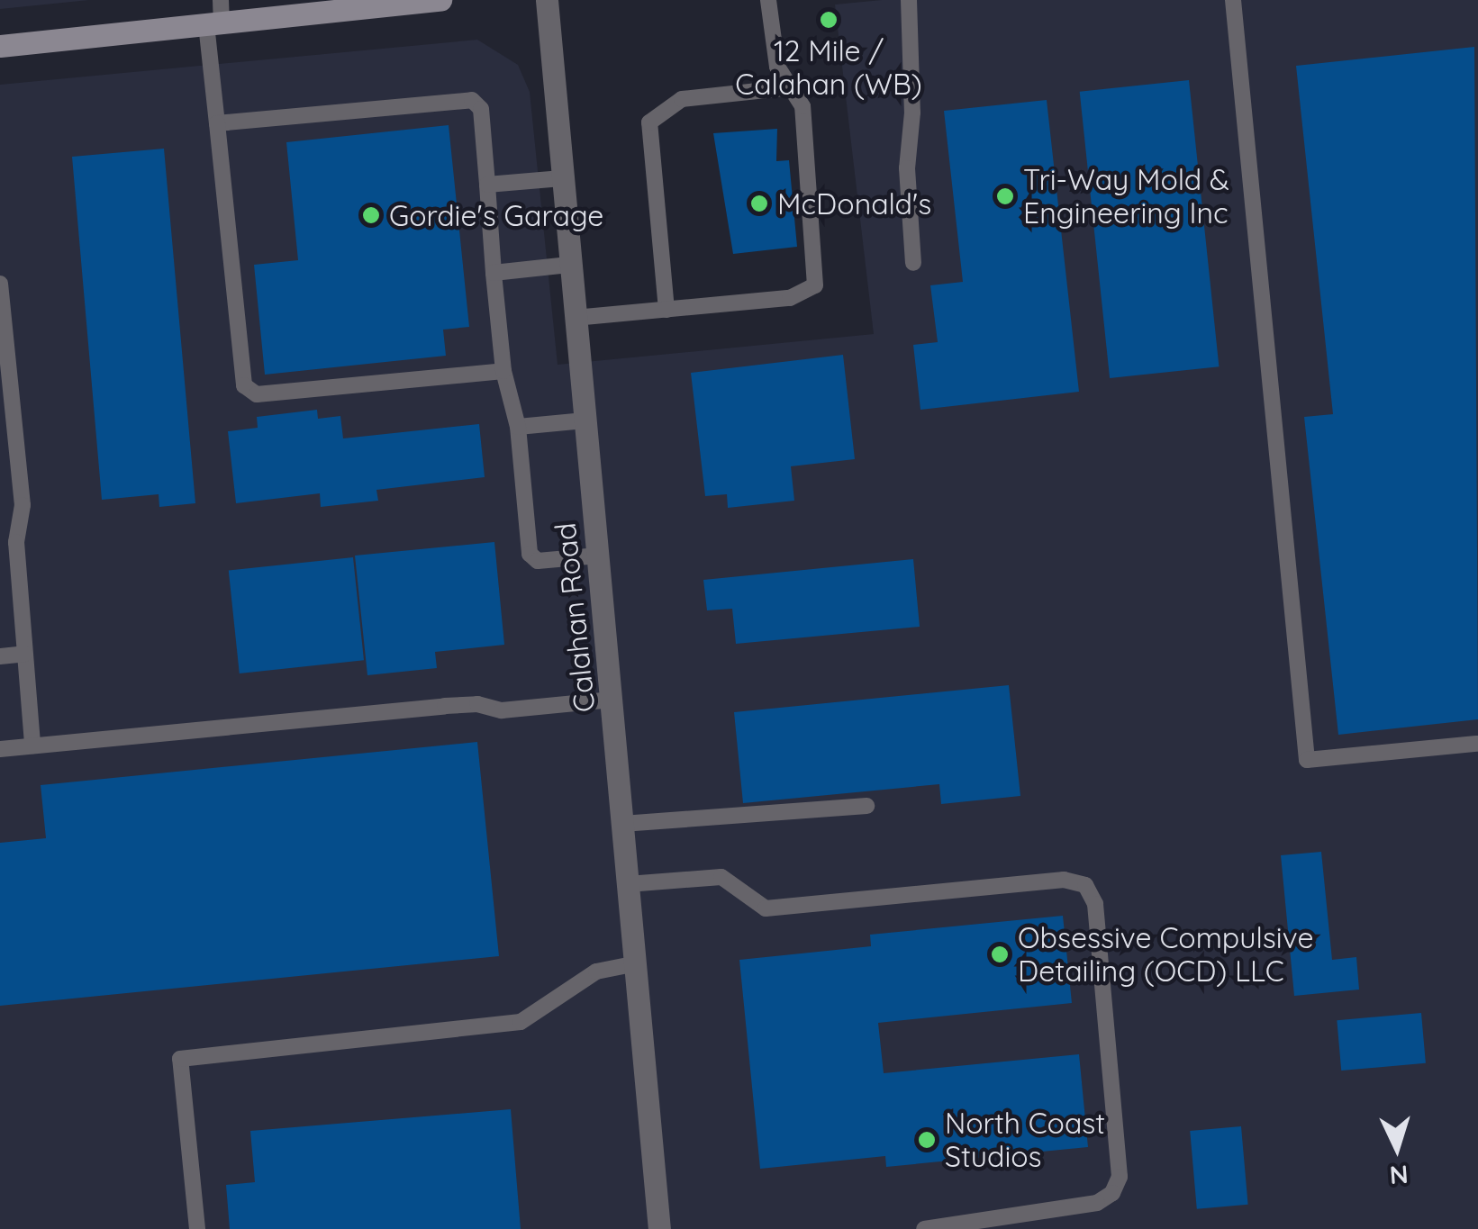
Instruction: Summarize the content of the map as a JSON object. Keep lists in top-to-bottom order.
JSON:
{
  "streets": {
    "street": ["Calahan Road"]
  },
  "places": [
    "12 Mile / Calahan (WB)",
    "Tri-Way Mold & Engineering Inc",
    "McDonald's",
    "Gordie's Garage",
    "Obsessive Compulsive Detailing (OCD) LLC",
    "North Coast Studios"
  ],
  "north": "bottom"
}
